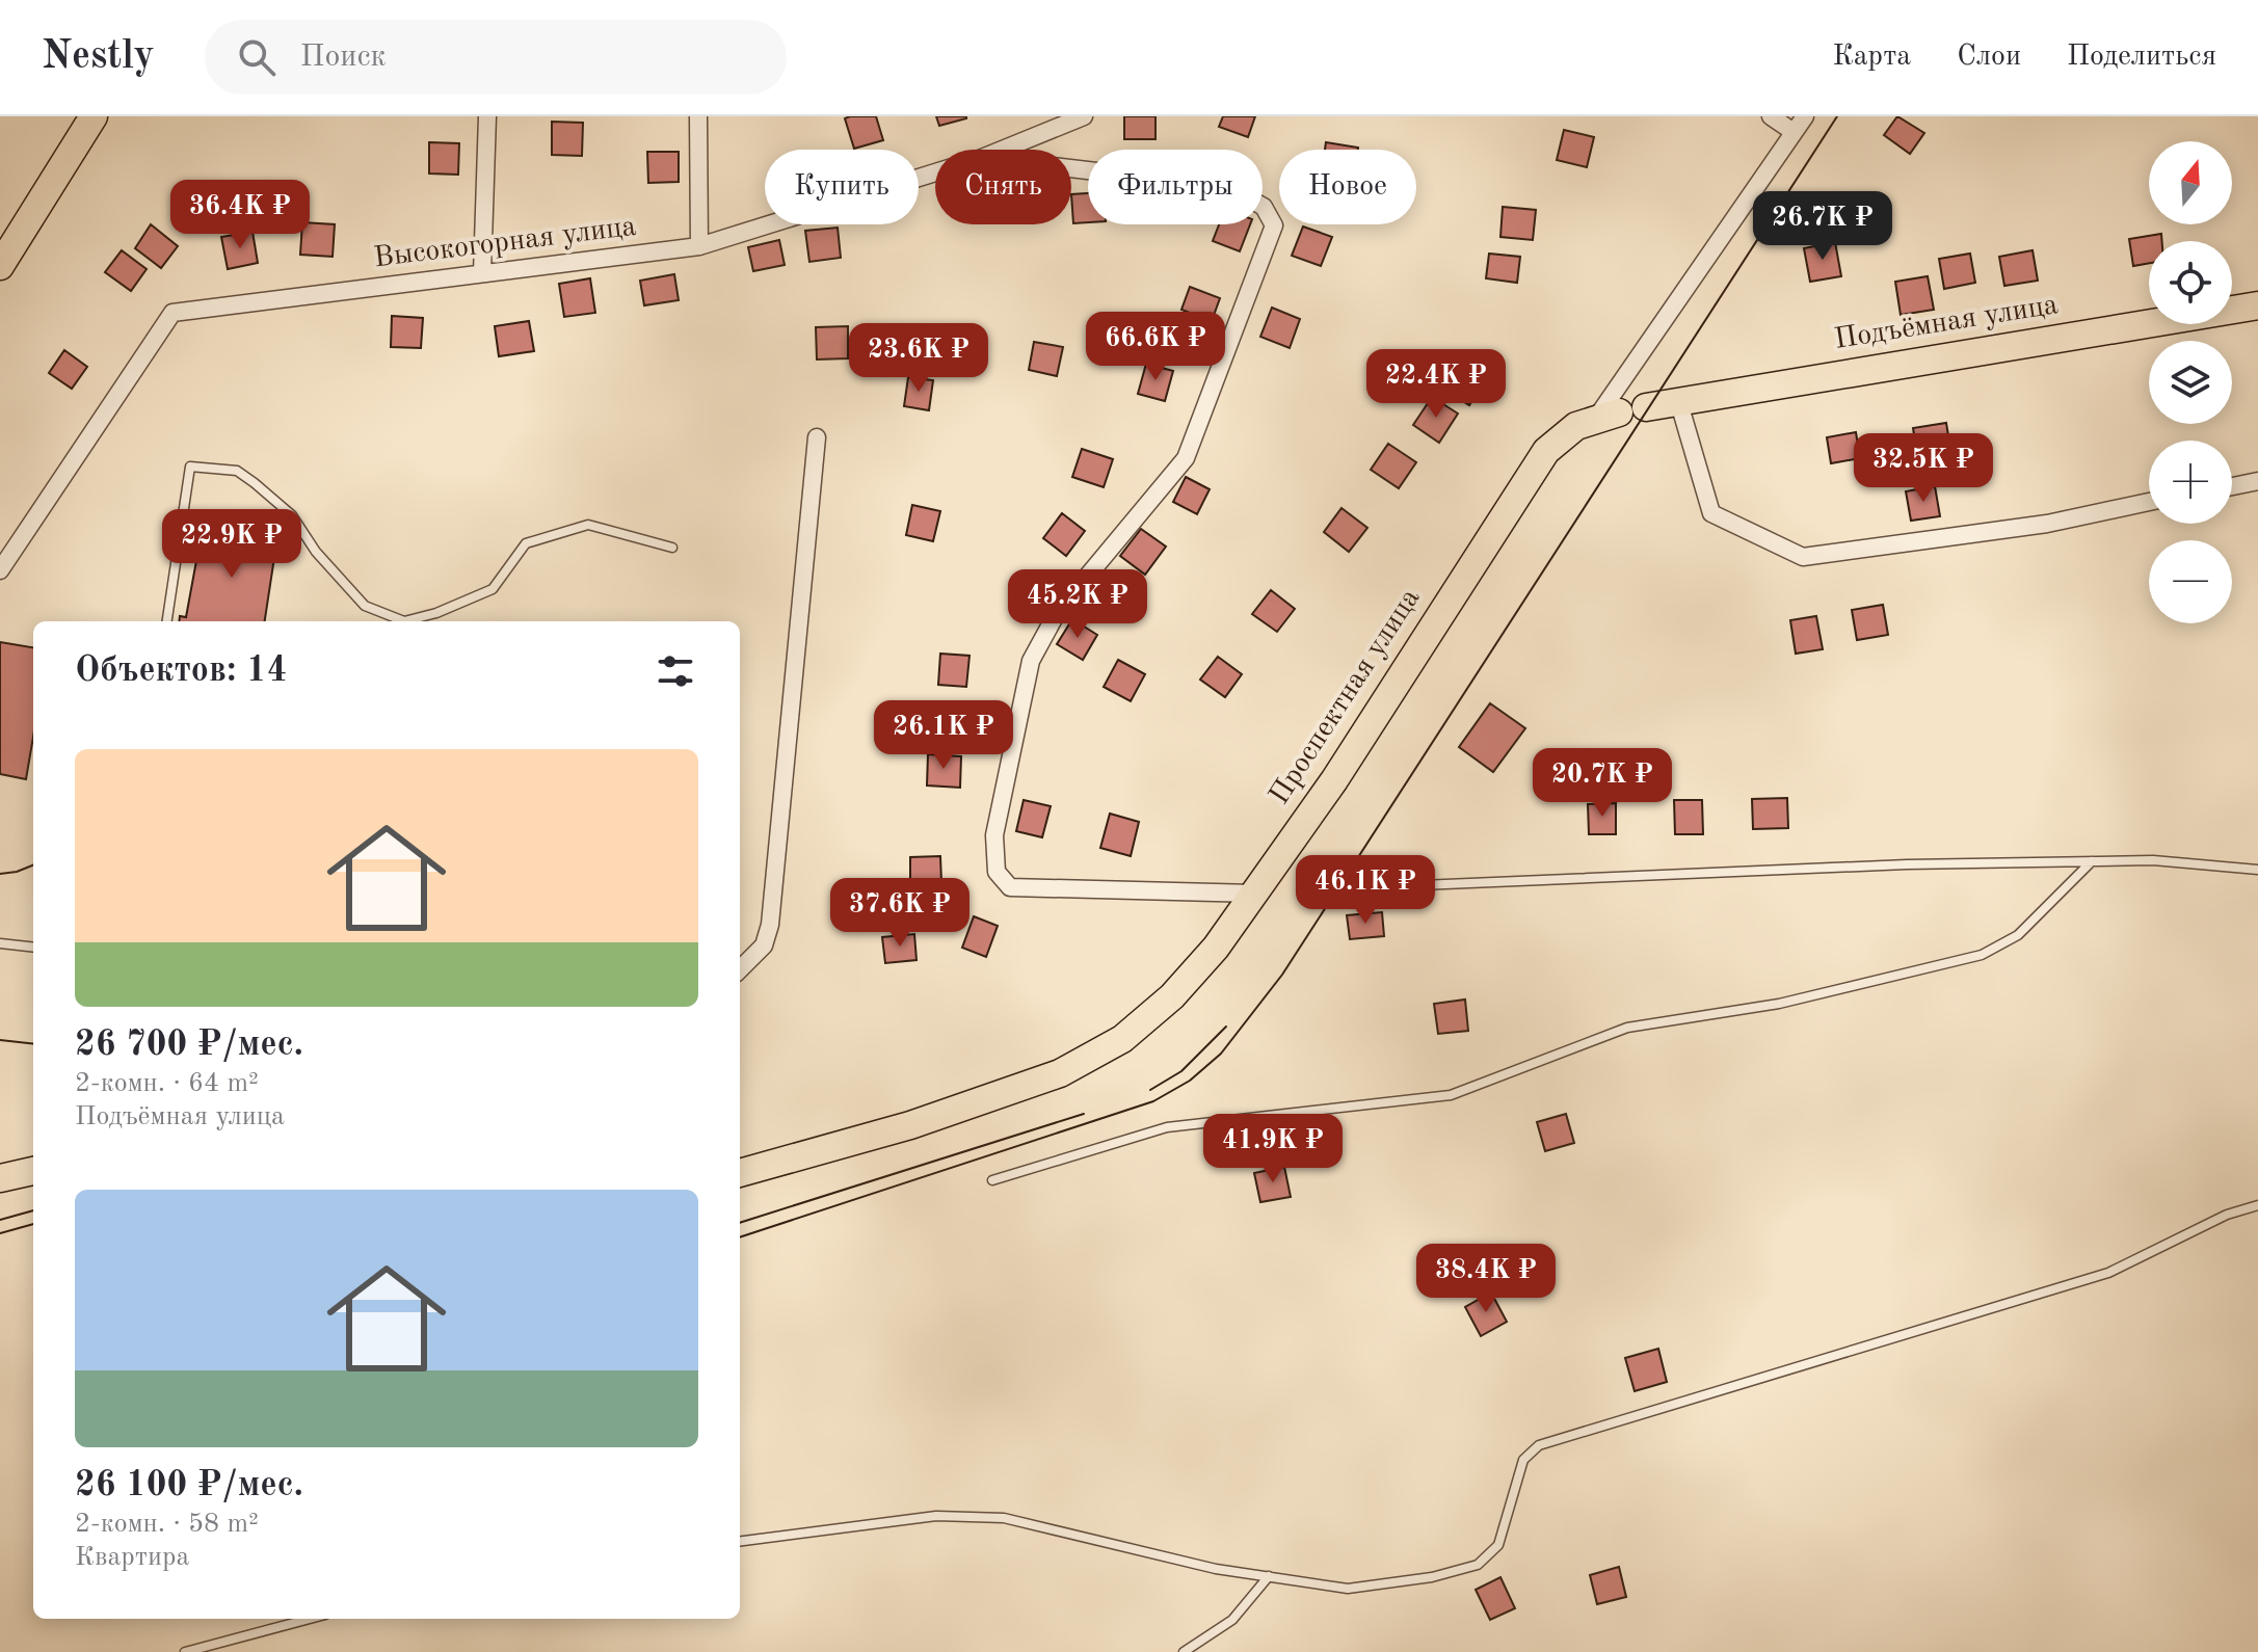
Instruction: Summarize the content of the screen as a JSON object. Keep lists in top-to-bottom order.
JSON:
{
  "streets": {
    "main road": ["Подъёмная улица", "Проспектная улица"],
    "street": ["Высокогорная улица"]
  },
  "crossings": [
    ["Подъёмная улица", "Проспектная улица"]
  ],
  "north": "top",
  "page": {
    "header": "Nestly",
    "search": "Поиск",
    "nav": ["Карта", "Слои", "Поделиться"],
    "map_buttons": ["+", "−"],
    "chip": [
      "Купить",
      "Снять",
      "Фильтры",
      "Новое"
    ],
    "price": [
      "36.4K ₽",
      "26.7K ₽",
      "66.6K ₽",
      "23.6K ₽",
      "22.4K ₽",
      "32.5K ₽",
      "22.9K ₽",
      "45.2K ₽",
      "26.1K ₽",
      "20.7K ₽",
      "46.1K ₽",
      "37.6K ₽",
      "41.9K ₽",
      "38.4K ₽"
    ],
    "heading": "Объектов: 14",
    "list": [
      {
        "name": "26 700 ₽/мес.",
        "note": "2-комн. · 64 m² · Подъёмная улица"
      },
      {
        "name": "26 100 ₽/мес.",
        "note": "2-комн. · 58 m² · Квартира"
      }
    ]
  }
}
